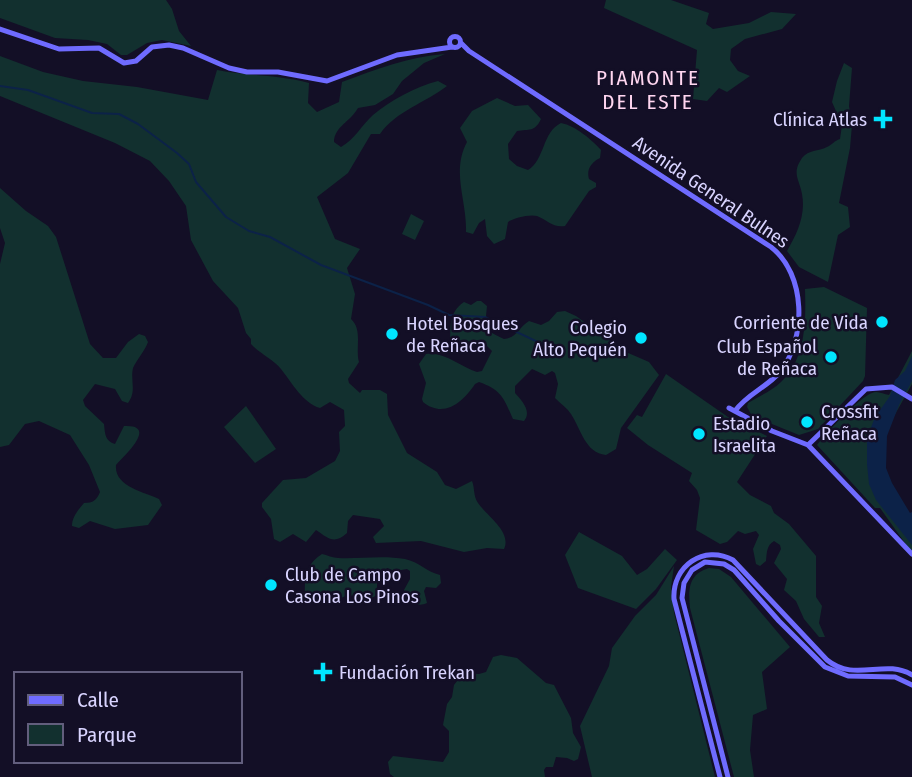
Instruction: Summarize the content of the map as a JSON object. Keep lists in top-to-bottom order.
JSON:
{
  "streets": {
    "street": ["Avenida General Bulnes"]
  },
  "districts": ["PIAMONTE DEL ESTE"],
  "places": {
    "health": ["Clínica Atlas", "Fundación Trekan"],
    "other": [
      "Corriente de Vida",
      "Hotel Bosques de Reñaca",
      "Colegio Alto Pequén",
      "Club Español de Reñaca",
      "Crossfit Reñaca",
      "Estadio Israelita",
      "Club de Campo Casona Los Pinos"
    ]
  },
  "legend": ["Calle", "Parque"]
}
